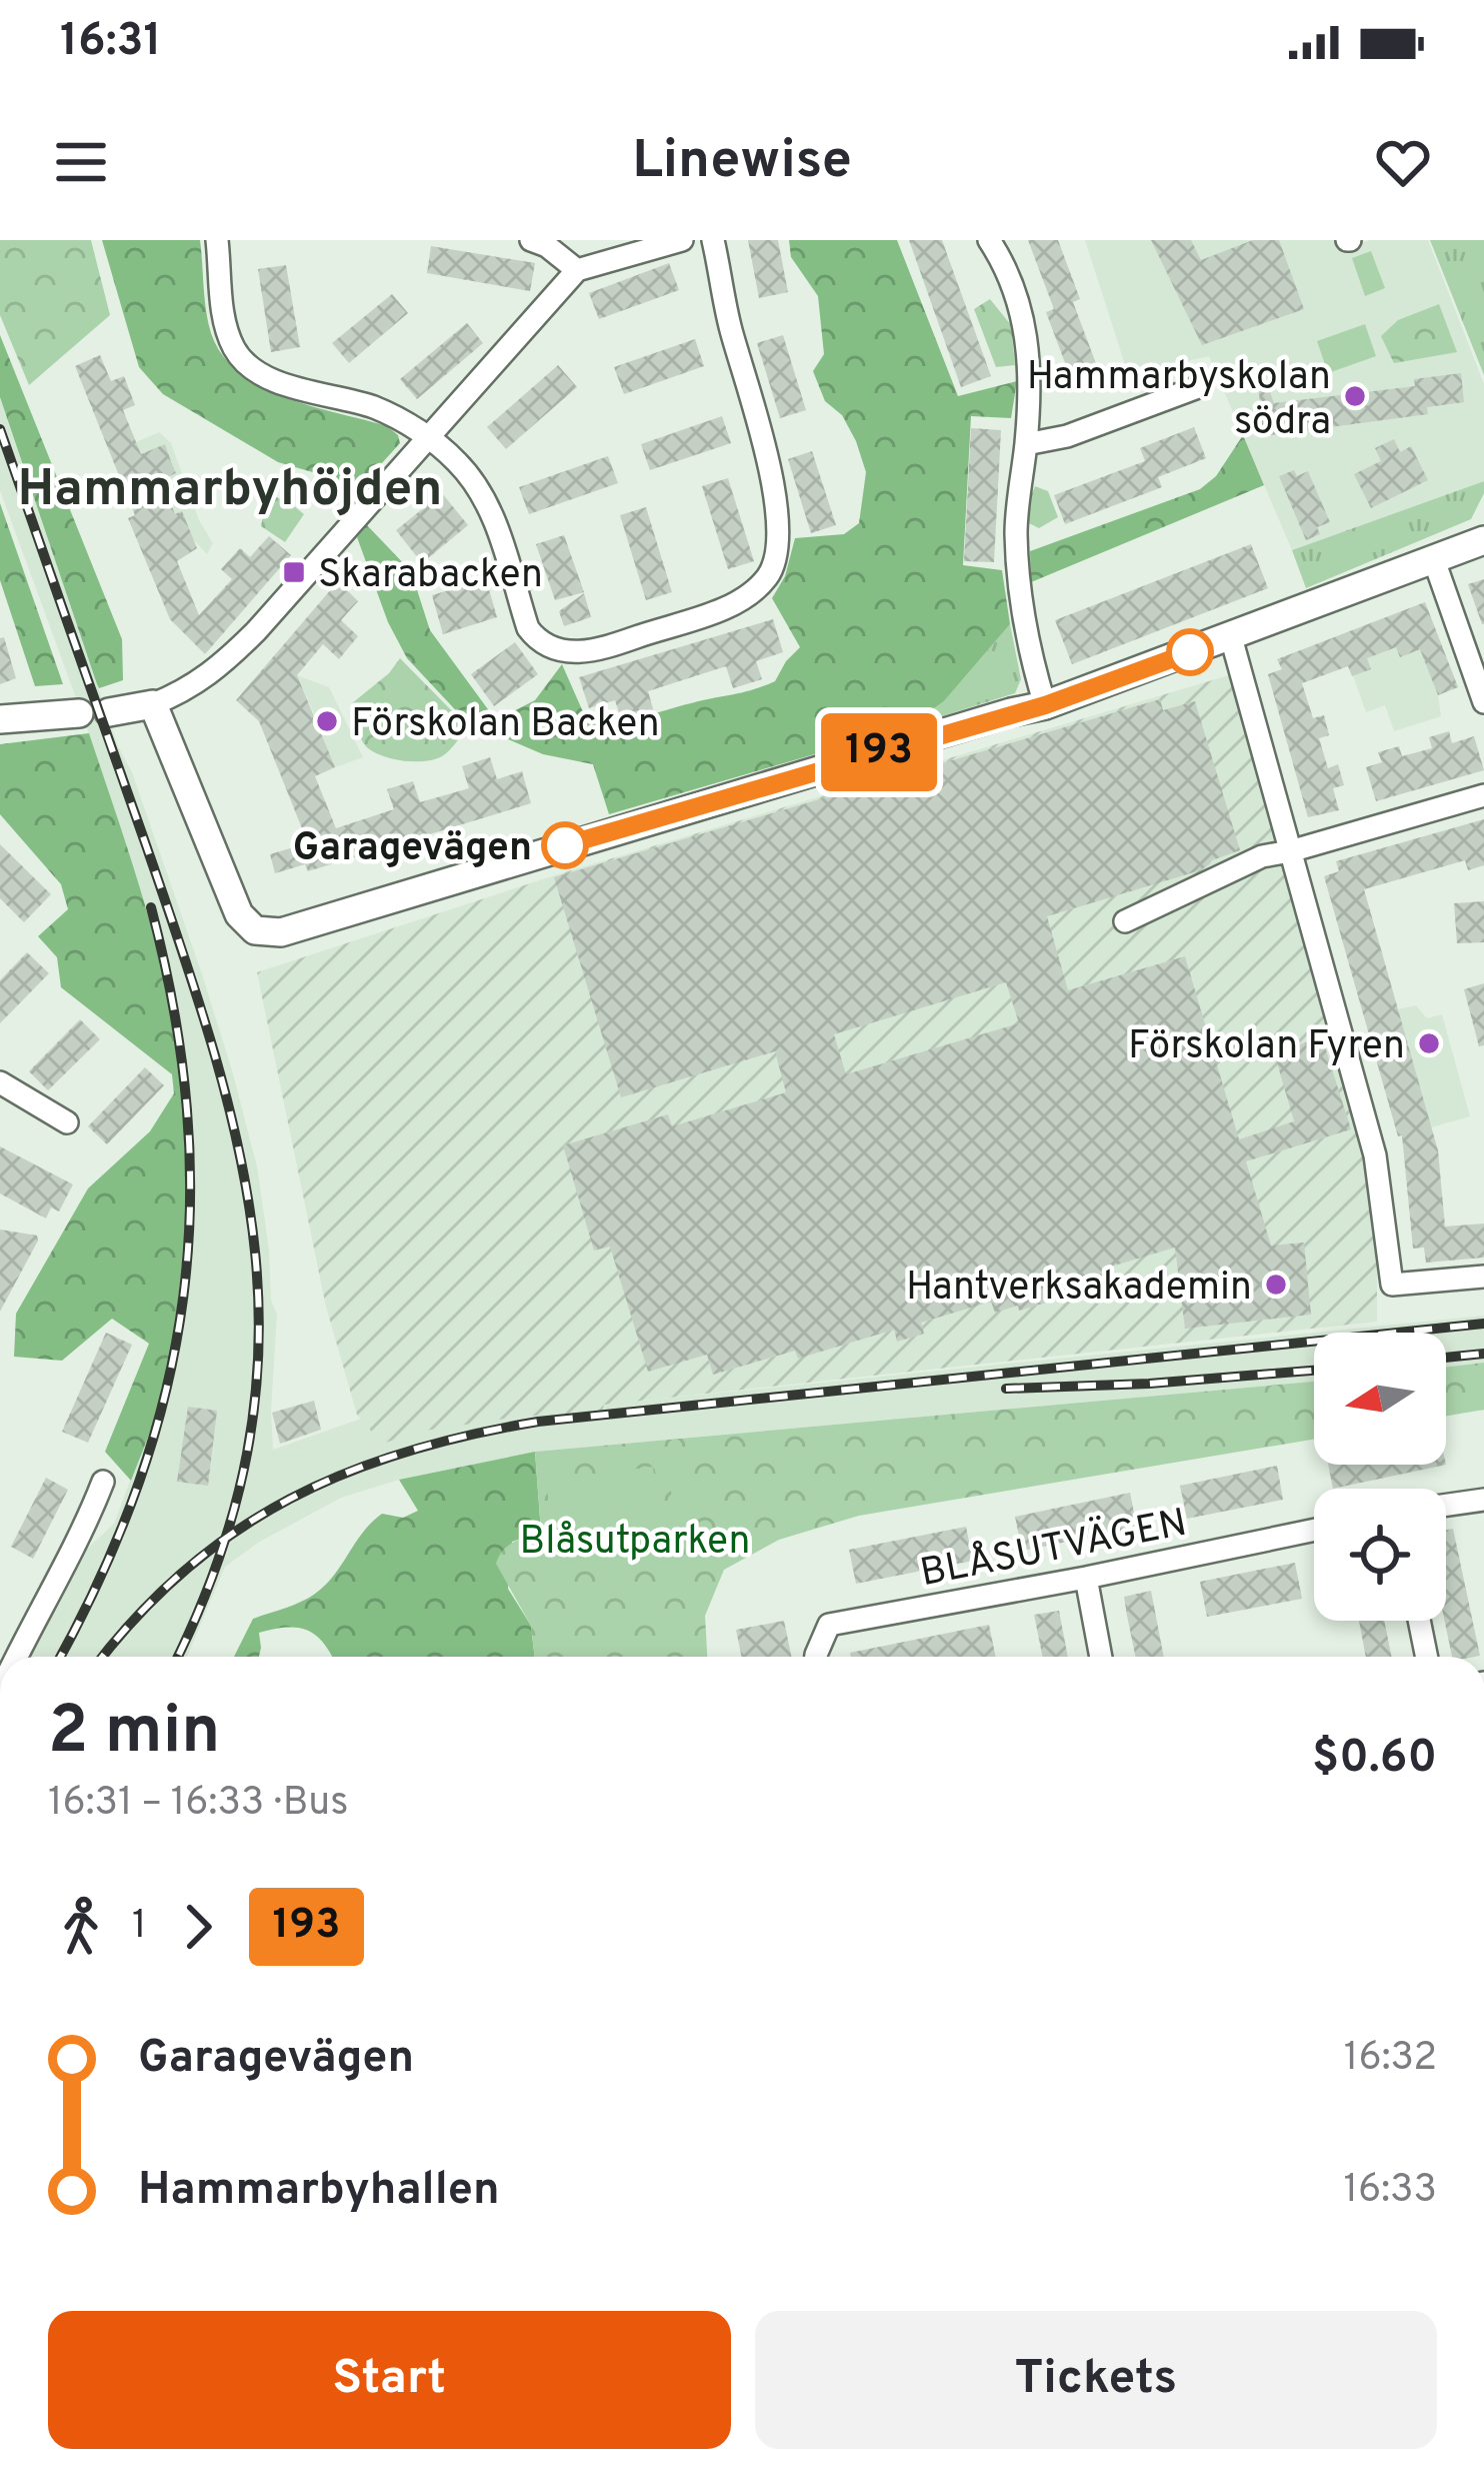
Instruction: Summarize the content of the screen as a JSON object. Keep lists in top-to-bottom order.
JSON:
{
  "streets": {
    "street": ["BLÅSUTVÄGEN"]
  },
  "districts": ["Hammarbyhöjden"],
  "parks": ["Blåsutparken"],
  "places": {
    "other": [
      "Hammarbyskolan södra",
      "Förskolan Backen",
      "Garagevägen",
      "Förskolan Fyren",
      "Hantverksakademin"
    ],
    "transit": ["Skarabacken"]
  },
  "lines": ["bus line 193"],
  "north": "left",
  "page": {
    "status": "16:31",
    "header": "Linewise",
    "on_map": "193",
    "heading": ["2 min", "16:31 – 16:33 · Bus", "$0.60"],
    "legs": ["1", "193"],
    "list": [
      {
        "name": "Garagevägen",
        "value": "16:32"
      },
      {
        "name": "Hammarbyhallen",
        "value": "16:33"
      }
    ],
    "buttons": ["Start", "Tickets"]
  }
}
